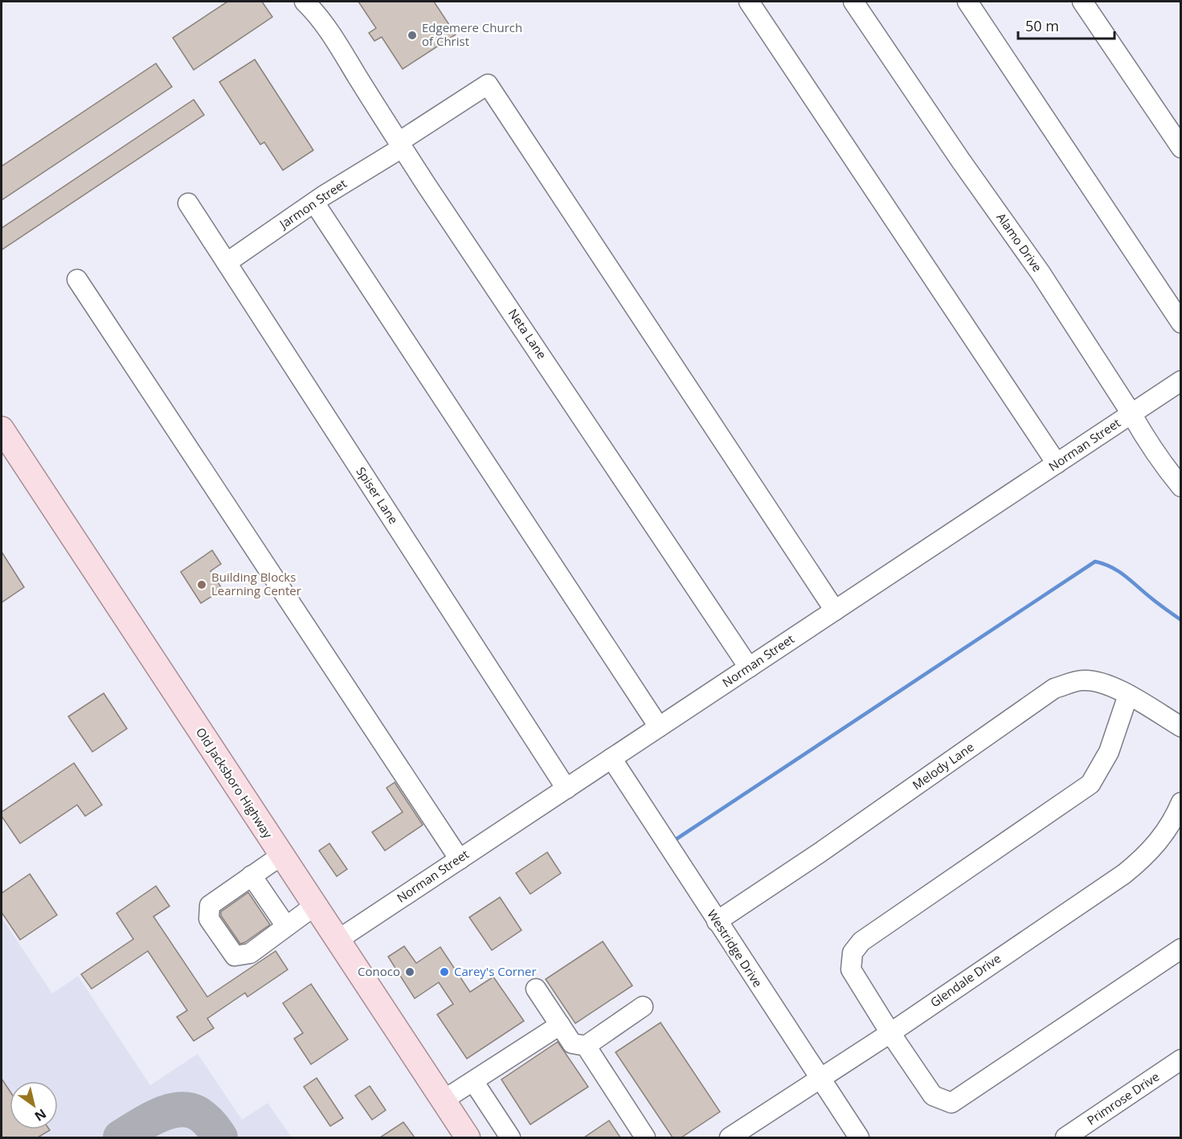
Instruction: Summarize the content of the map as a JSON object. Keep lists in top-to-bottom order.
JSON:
{
  "streets": {
    "main road": ["Old Jacksboro Highway"],
    "street": [
      "Jarmon Street",
      "Alamo Drive",
      "Neta Lane",
      "Norman Street",
      "Spiser Lane",
      "Melody Lane",
      "Westridge Drive",
      "Glendale Drive",
      "Primrose Drive"
    ]
  },
  "crossings": [
    ["Jarmon Street", "Neta Lane"],
    ["Jarmon Street", "Norman Street"],
    ["Jarmon Street", "Spiser Lane"],
    ["Alamo Drive", "Norman Street"],
    ["Neta Lane", "Norman Street"],
    ["Norman Street", "Spiser Lane"],
    ["Norman Street", "Old Jacksboro Highway"],
    ["Norman Street", "Westridge Drive"],
    ["Melody Lane", "Westridge Drive"],
    ["Westridge Drive", "Glendale Drive"]
  ],
  "places": [
    "Edgemere Church of Christ",
    "Building Blocks Learning Center",
    "Conoco",
    "Carey's Corner"
  ],
  "scale_bar": "50 m",
  "north": "bottom right"
}
